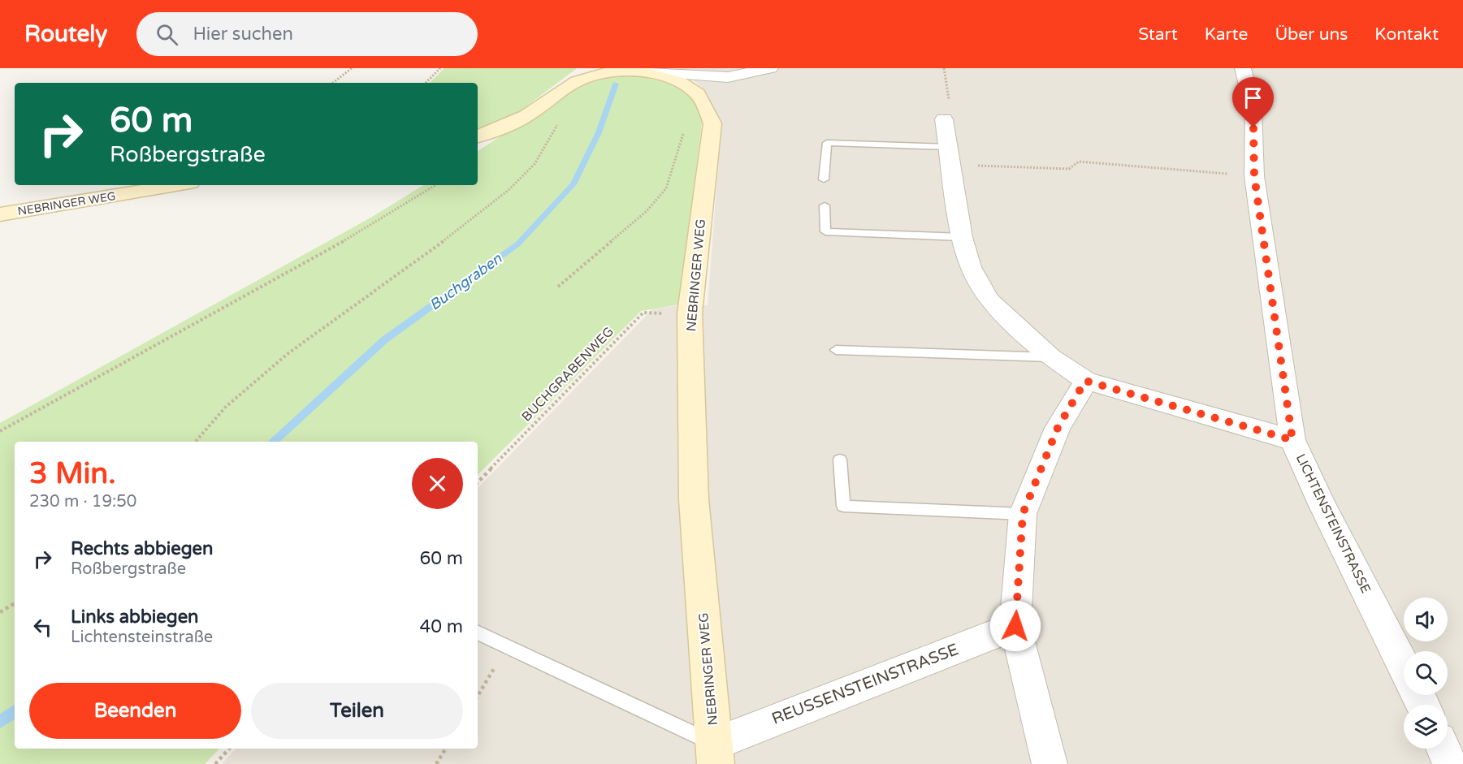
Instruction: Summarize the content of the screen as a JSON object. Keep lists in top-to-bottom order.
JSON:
{
  "streets": {
    "street": ["NEBRINGER WEG", "LICHTENSTEINSTRASSE", "REUSSENSTEINSTRASSE"],
    "path": ["BUCHGRABENWEG"]
  },
  "crossings": [
    ["NEBRINGER WEG", "BUCHGRABENWEG"],
    ["NEBRINGER WEG", "REUSSENSTEINSTRASSE"]
  ],
  "water": ["Buchgraben"],
  "page": {
    "header": "Routely",
    "search": "Hier suchen",
    "nav": [
      "Start",
      "Karte",
      "Über uns",
      "Kontakt"
    ],
    "turn": ["60 m", "Roßbergstraße"],
    "heading": ["3 Min.", "230 m · 19:50"],
    "list": [
      {
        "name": "Rechts abbiegen",
        "note": "Roßbergstraße",
        "value": "60 m"
      },
      {
        "name": "Links abbiegen",
        "note": "Lichtensteinstraße",
        "value": "40 m"
      }
    ],
    "buttons": ["Beenden", "Teilen"]
  }
}
